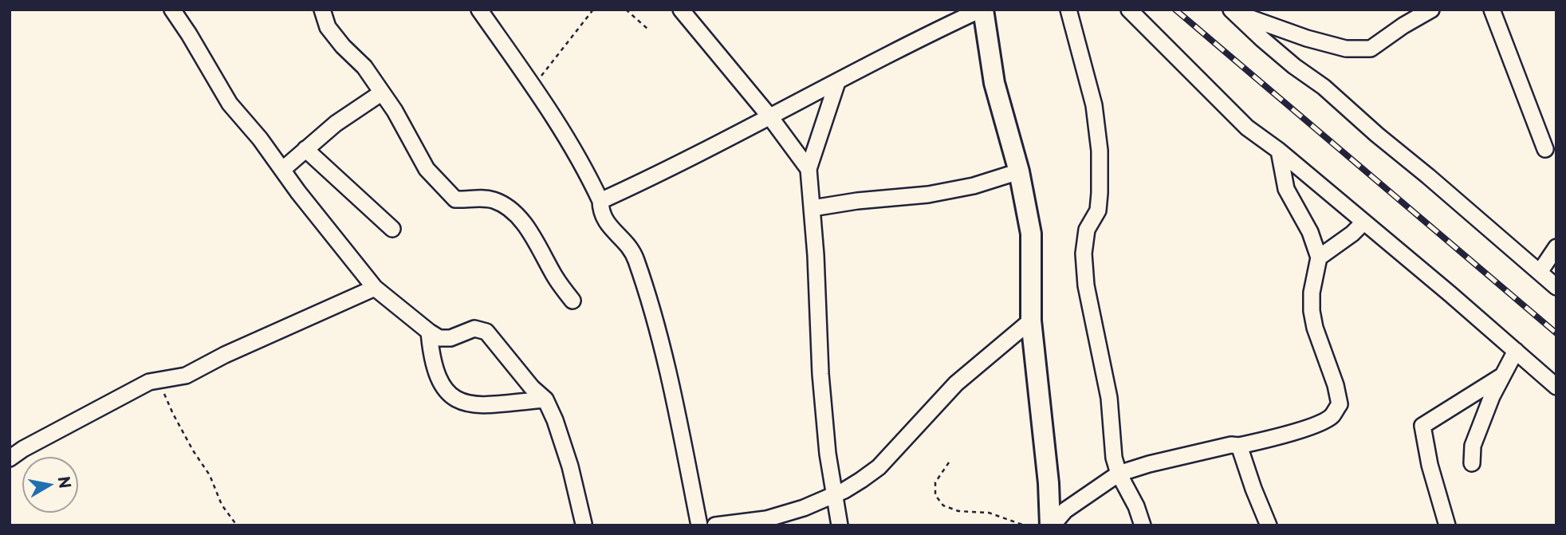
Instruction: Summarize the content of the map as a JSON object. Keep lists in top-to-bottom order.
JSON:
{
  "north": "right"
}
